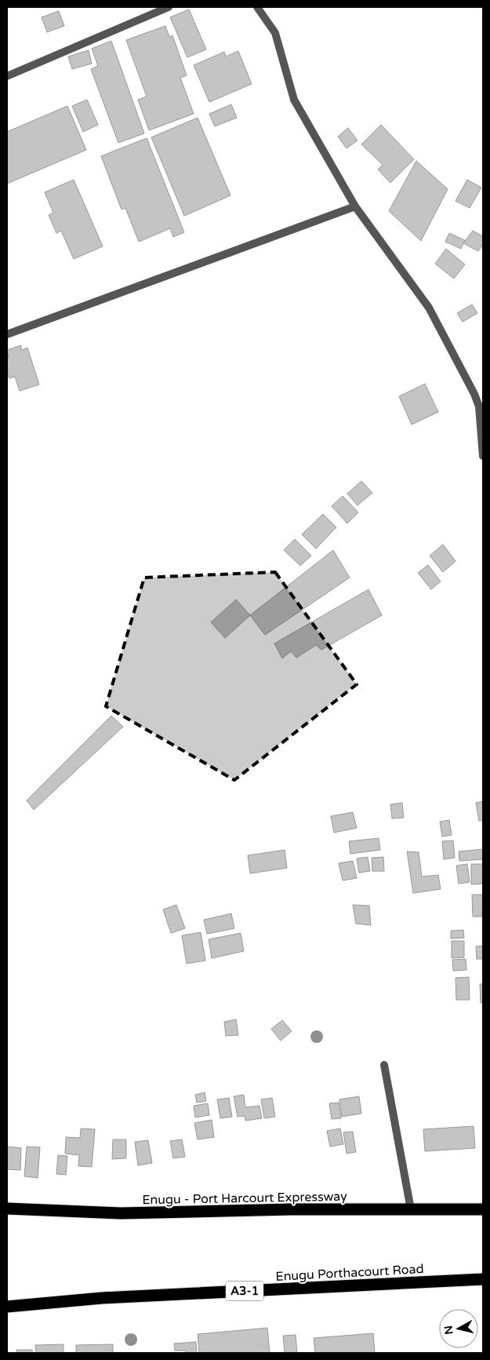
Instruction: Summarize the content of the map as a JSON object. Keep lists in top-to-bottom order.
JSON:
{
  "streets": {
    "highway": ["Enugu - Port Harcourt Expressway", "Enugu Porthacourt Road", "A3-1"]
  },
  "north": "left"
}
